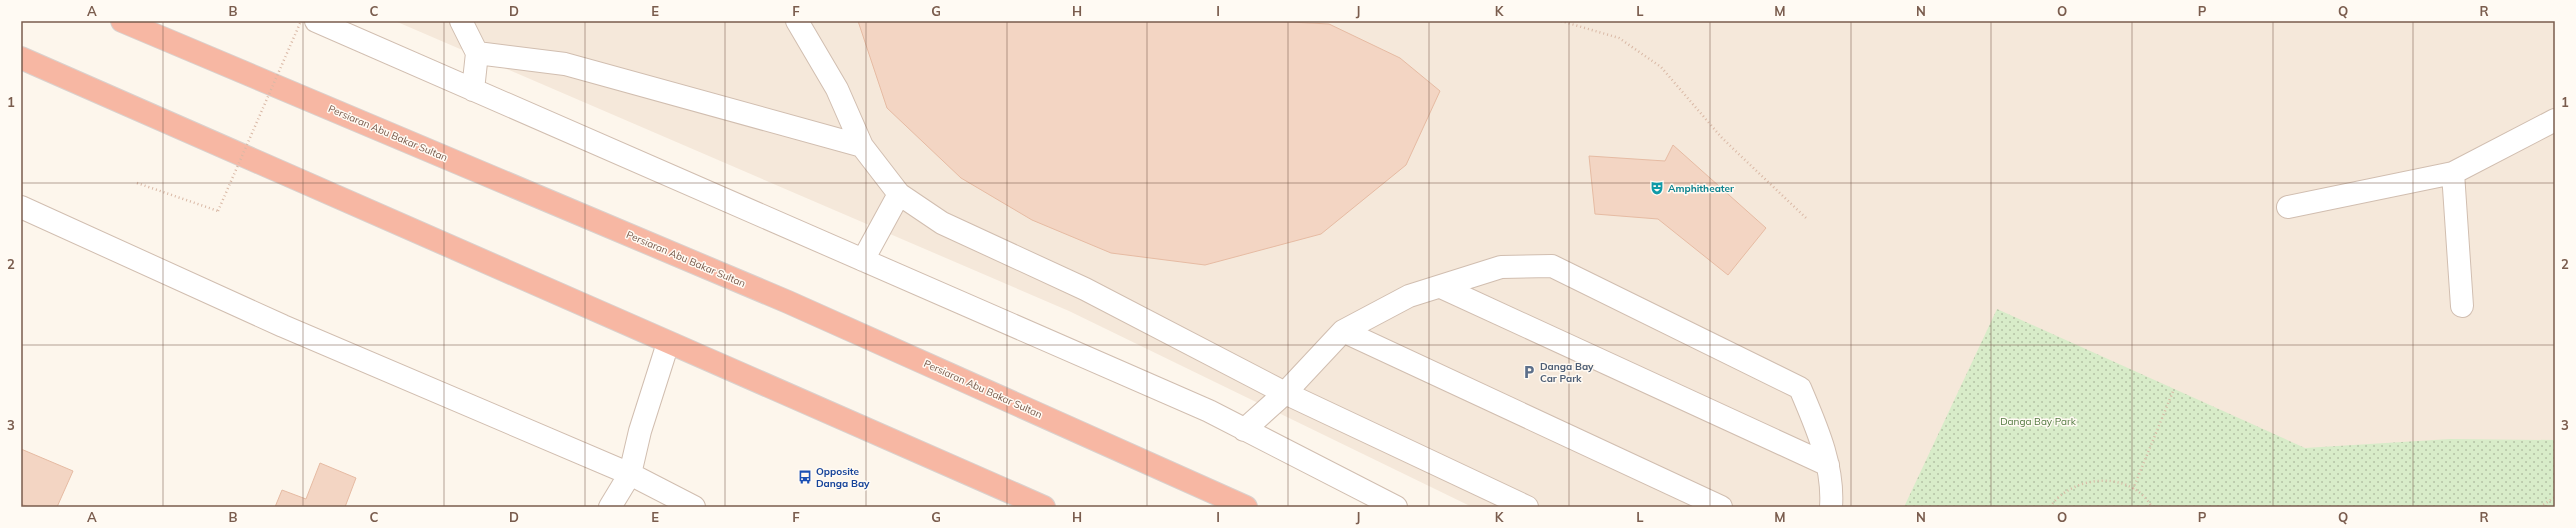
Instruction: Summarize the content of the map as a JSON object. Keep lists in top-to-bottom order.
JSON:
{
  "streets": {
    "highway": ["Persiaran Abu Bakar Sultan"]
  },
  "parks": ["Danga Bay Park"],
  "places": {
    "theatre": ["Amphitheater"],
    "parking": ["Danga Bay Car Park"],
    "bus stop": ["Opposite Danga Bay"]
  },
  "grid": {
    "columns": [
      "A",
      "B",
      "C",
      "D",
      "E",
      "F",
      "G",
      "H",
      "I",
      "J",
      "K",
      "L",
      "M",
      "N",
      "O",
      "P",
      "Q",
      "R"
    ],
    "rows": ["1", "2", "3"]
  }
}
